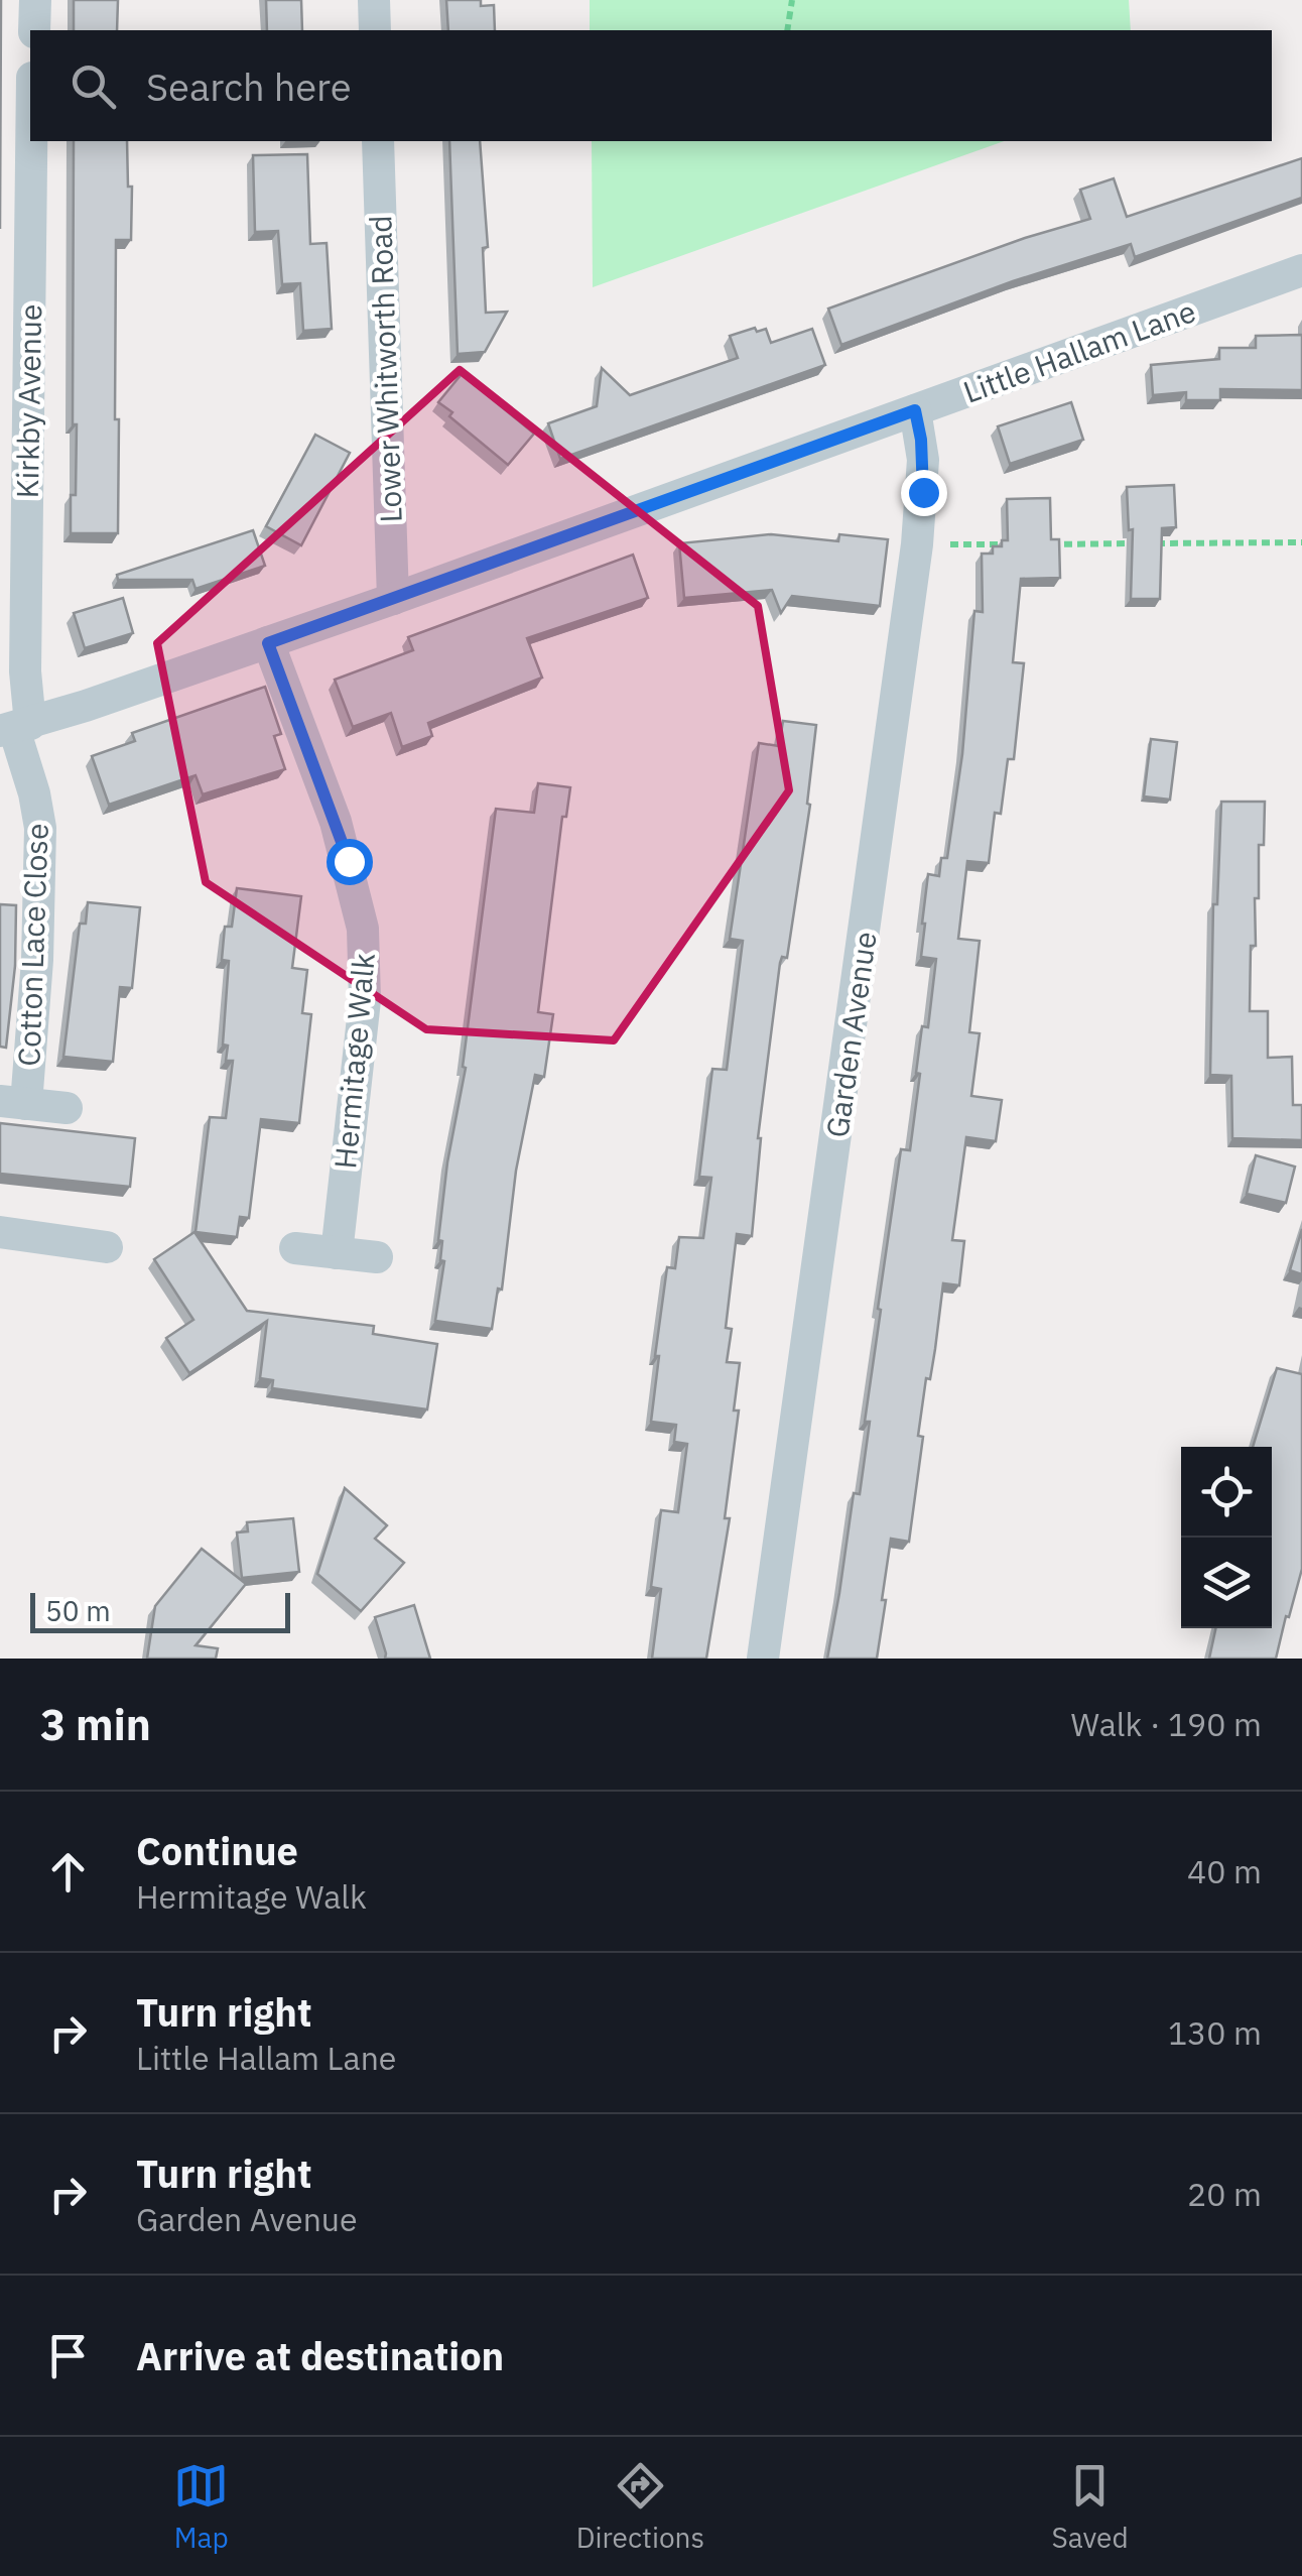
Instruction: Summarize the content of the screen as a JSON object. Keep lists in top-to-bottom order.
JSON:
{
  "streets": {
    "street": [
      "Little Hallam Lane",
      "Lower Whitworth Road",
      "Kirkby Avenue",
      "Cotton Lace Close",
      "Garden Avenue",
      "Hermitage Walk"
    ]
  },
  "crossings": [
    ["Little Hallam Lane", "Lower Whitworth Road"],
    ["Little Hallam Lane", "Kirkby Avenue"],
    ["Little Hallam Lane", "Cotton Lace Close"],
    ["Little Hallam Lane", "Garden Avenue"],
    ["Little Hallam Lane", "Hermitage Walk"],
    ["Kirkby Avenue", "Cotton Lace Close"]
  ],
  "scale_bar": "50 m",
  "page": {
    "search": "Search here",
    "scale": "50 m",
    "heading": ["3 min", "Walk · 190 m"],
    "list": [
      ["Continue", "Hermitage Walk", "40 m"],
      ["Turn right", "Little Hallam Lane", "130 m"],
      ["Turn right", "Garden Avenue", "20 m"],
      "Arrive at destination"
    ],
    "nav": ["Map", "Directions", "Saved"]
  }
}
